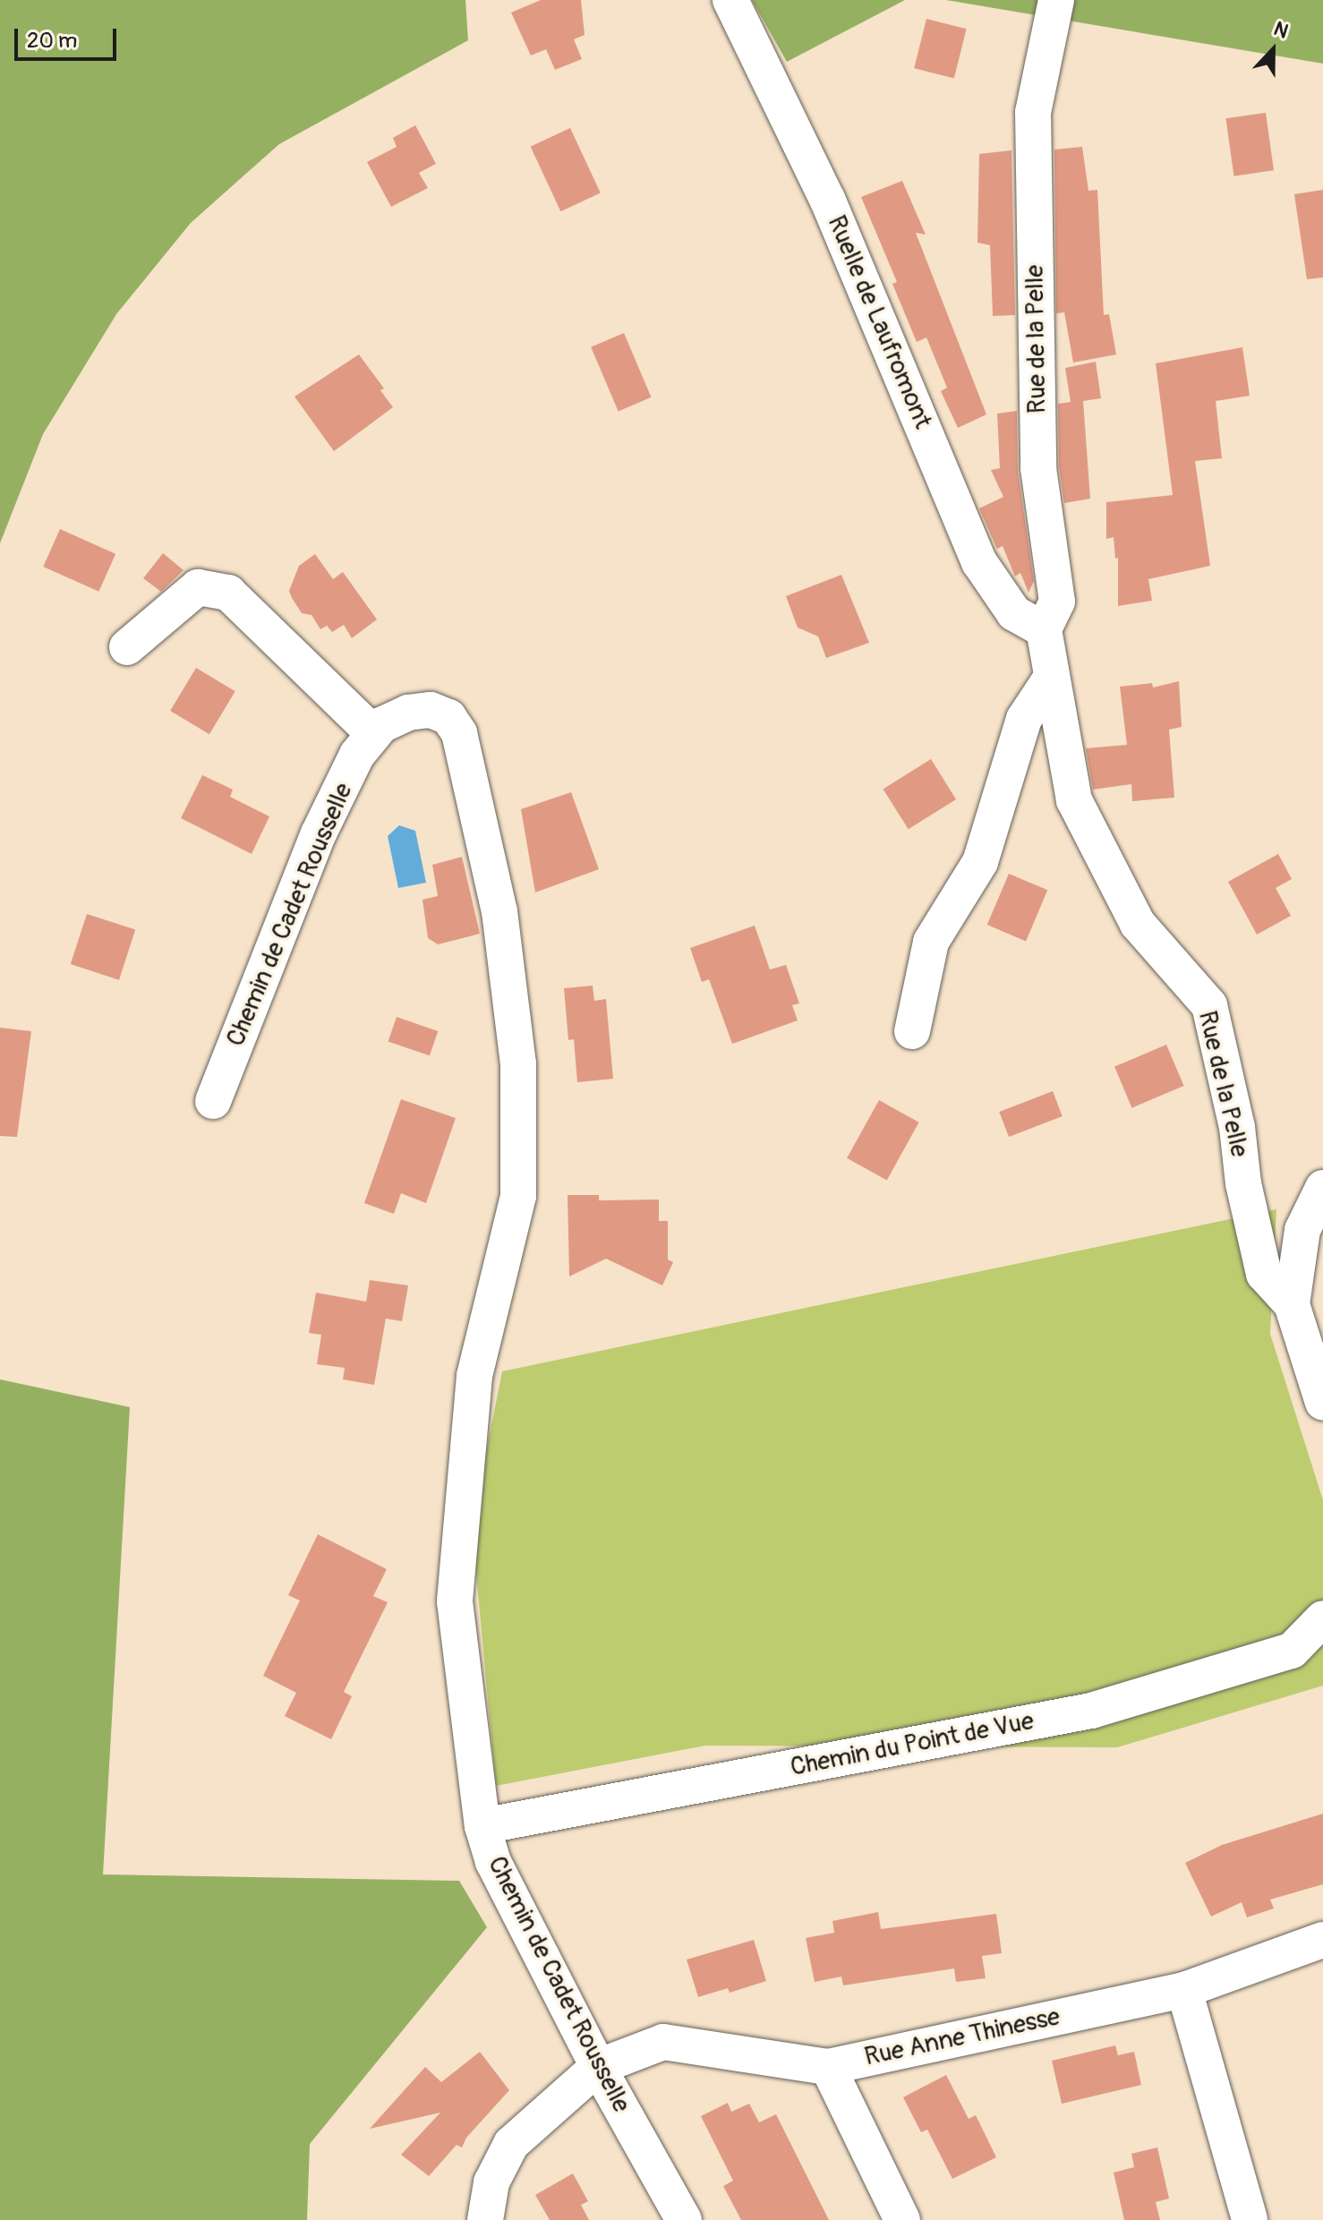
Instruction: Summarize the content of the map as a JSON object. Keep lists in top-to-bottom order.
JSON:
{
  "streets": {
    "street": [
      "Ruelle de Laufromont",
      "Rue de la Pelle",
      "Chemin de Cadet Rousselle",
      "Chemin du Point de Vue",
      "Rue Anne Thinesse"
    ]
  },
  "crossings": [
    ["Ruelle de Laufromont", "Rue de la Pelle"],
    ["Chemin de Cadet Rousselle", "Chemin du Point de Vue"],
    ["Chemin de Cadet Rousselle", "Rue Anne Thinesse"]
  ],
  "scale_bar": "20 m",
  "north": "top"
}
